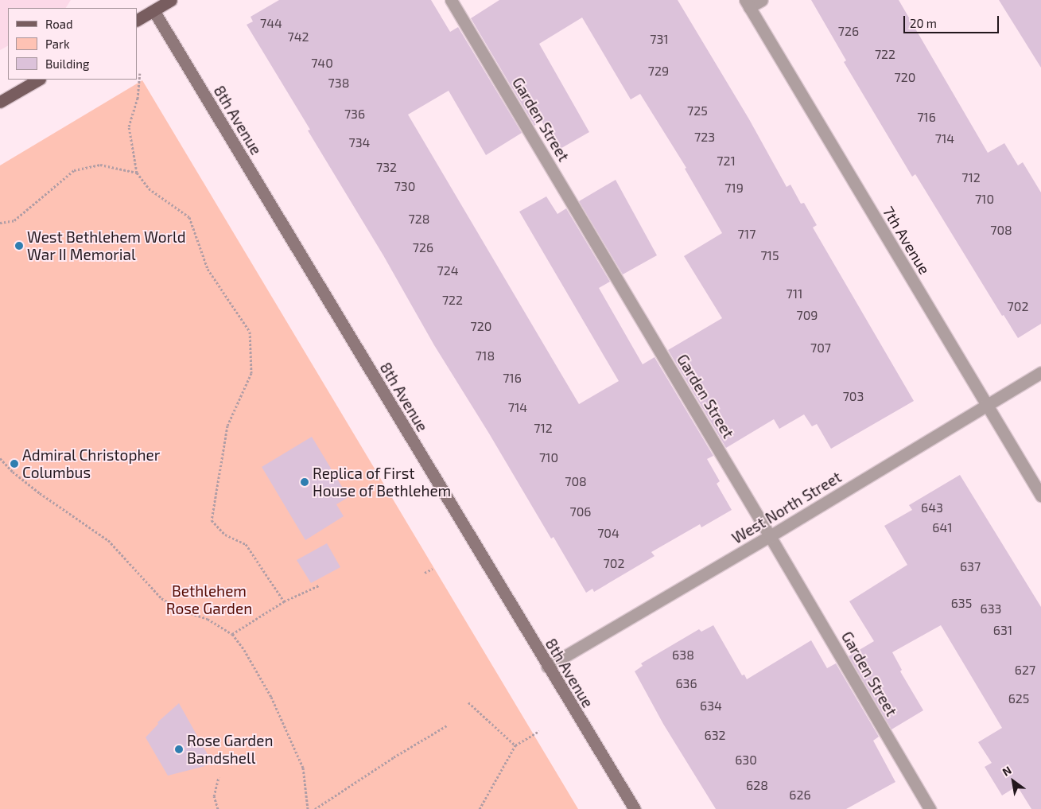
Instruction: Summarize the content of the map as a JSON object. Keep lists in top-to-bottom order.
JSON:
{
  "streets": {
    "main road": ["8th Avenue"],
    "street": ["Garden Street", "7th Avenue", "West North Street"]
  },
  "crossings": [
    ["Garden Street", "West North Street"],
    ["8th Avenue", "West North Street"],
    ["7th Avenue", "West North Street"]
  ],
  "parks": ["Bethlehem Rose Garden"],
  "places": [
    "West Bethlehem World War II Memorial",
    "Admiral Christopher Columbus",
    "Replica of First House of Bethlehem",
    "Rose Garden Bandshell"
  ],
  "house_numbers": [
    "744",
    "726",
    "742",
    "731",
    "722",
    "740",
    "729",
    "720",
    "738",
    "725",
    "736",
    "716",
    "723",
    "714",
    "734",
    "721",
    "732",
    "712",
    "730",
    "719",
    "710",
    "728",
    "708",
    "717",
    "726",
    "715",
    "724",
    "711",
    "722",
    "702",
    "709",
    "720",
    "707",
    "718",
    "716",
    "703",
    "714",
    "712",
    "710",
    "708",
    "643",
    "706",
    "641",
    "704",
    "702",
    "637",
    "635",
    "633",
    "631",
    "638",
    "627",
    "636",
    "625",
    "634",
    "632",
    "630",
    "628",
    "626"
  ],
  "legend": ["Road", "Park", "Building"],
  "scale_bar": "20 m",
  "north": "top left"
}
